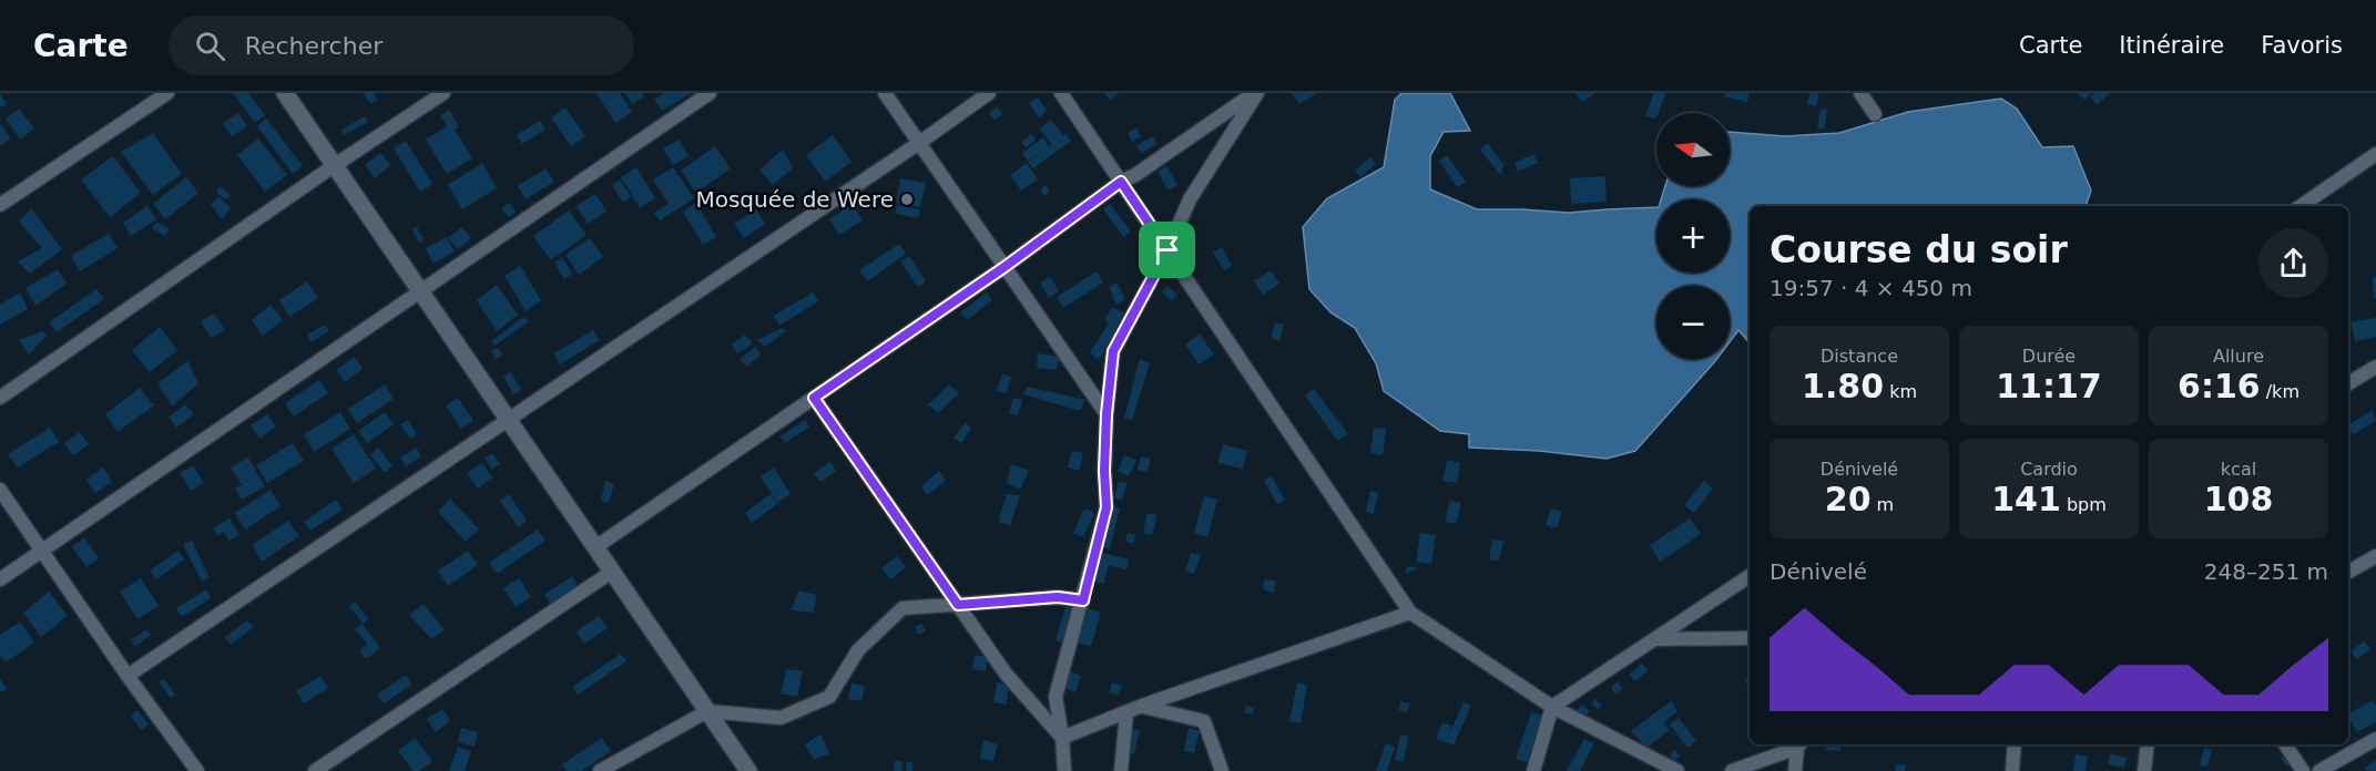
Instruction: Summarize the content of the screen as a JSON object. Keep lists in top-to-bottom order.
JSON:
{
  "places": ["Mosquée de Were"],
  "north": "left",
  "page": {
    "header": "Carte",
    "search": "Rechercher",
    "nav": ["Carte", "Itinéraire", "Favoris"],
    "map_buttons": ["+", "−"],
    "heading": ["Course du soir", "19:57 · 4 × 450 m"],
    "stats": [
      ["Distance", "1.80 km"],
      ["Durée", "11:17"],
      ["Allure", "6:16 /km"],
      ["Dénivelé", "20 m"],
      ["Cardio", "141 bpm"],
      ["kcal", "108"]
    ],
    "chart": ["Dénivelé", "248–251 m"]
  }
}
